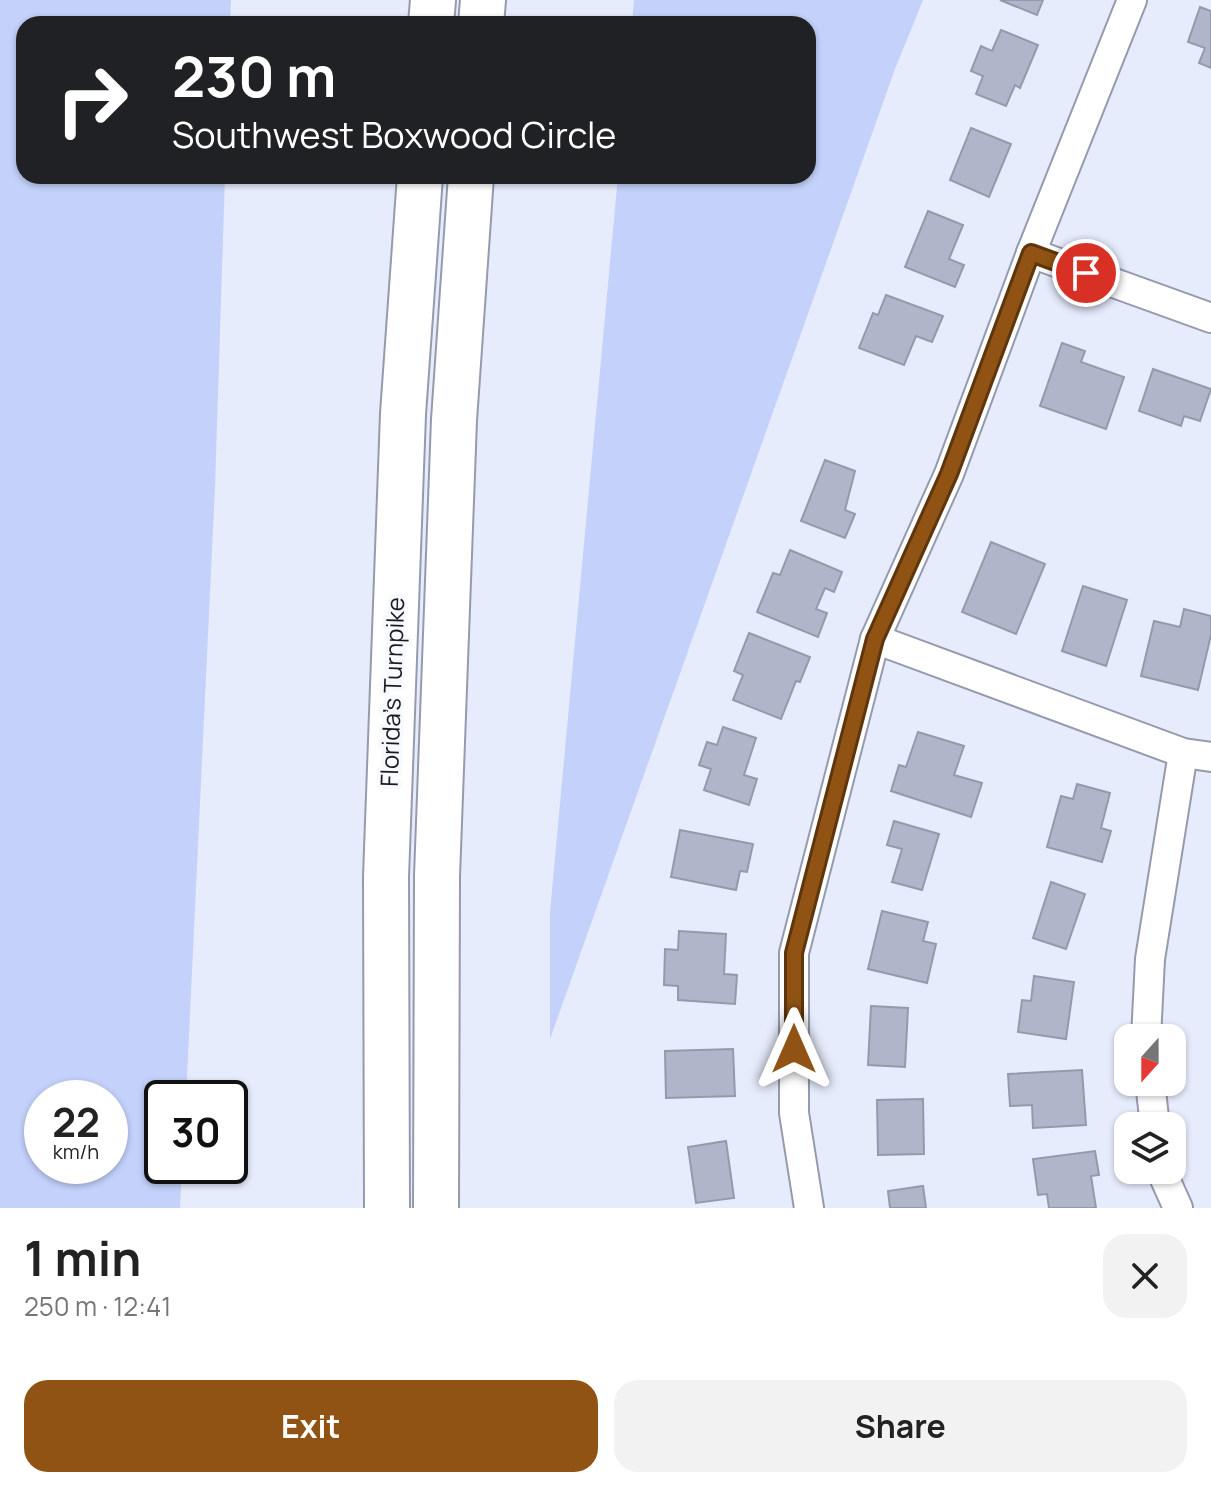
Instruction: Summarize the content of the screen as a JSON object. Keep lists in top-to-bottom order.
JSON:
{
  "streets": {
    "highway": ["Florida's Turnpike"]
  },
  "north": "bottom",
  "page": {
    "turn": ["230 m", "Southwest Boxwood Circle"],
    "speed": "22 km/h",
    "limit": "30",
    "heading": ["1 min", "250 m · 12:41"],
    "buttons": ["Exit", "Share"]
  }
}
